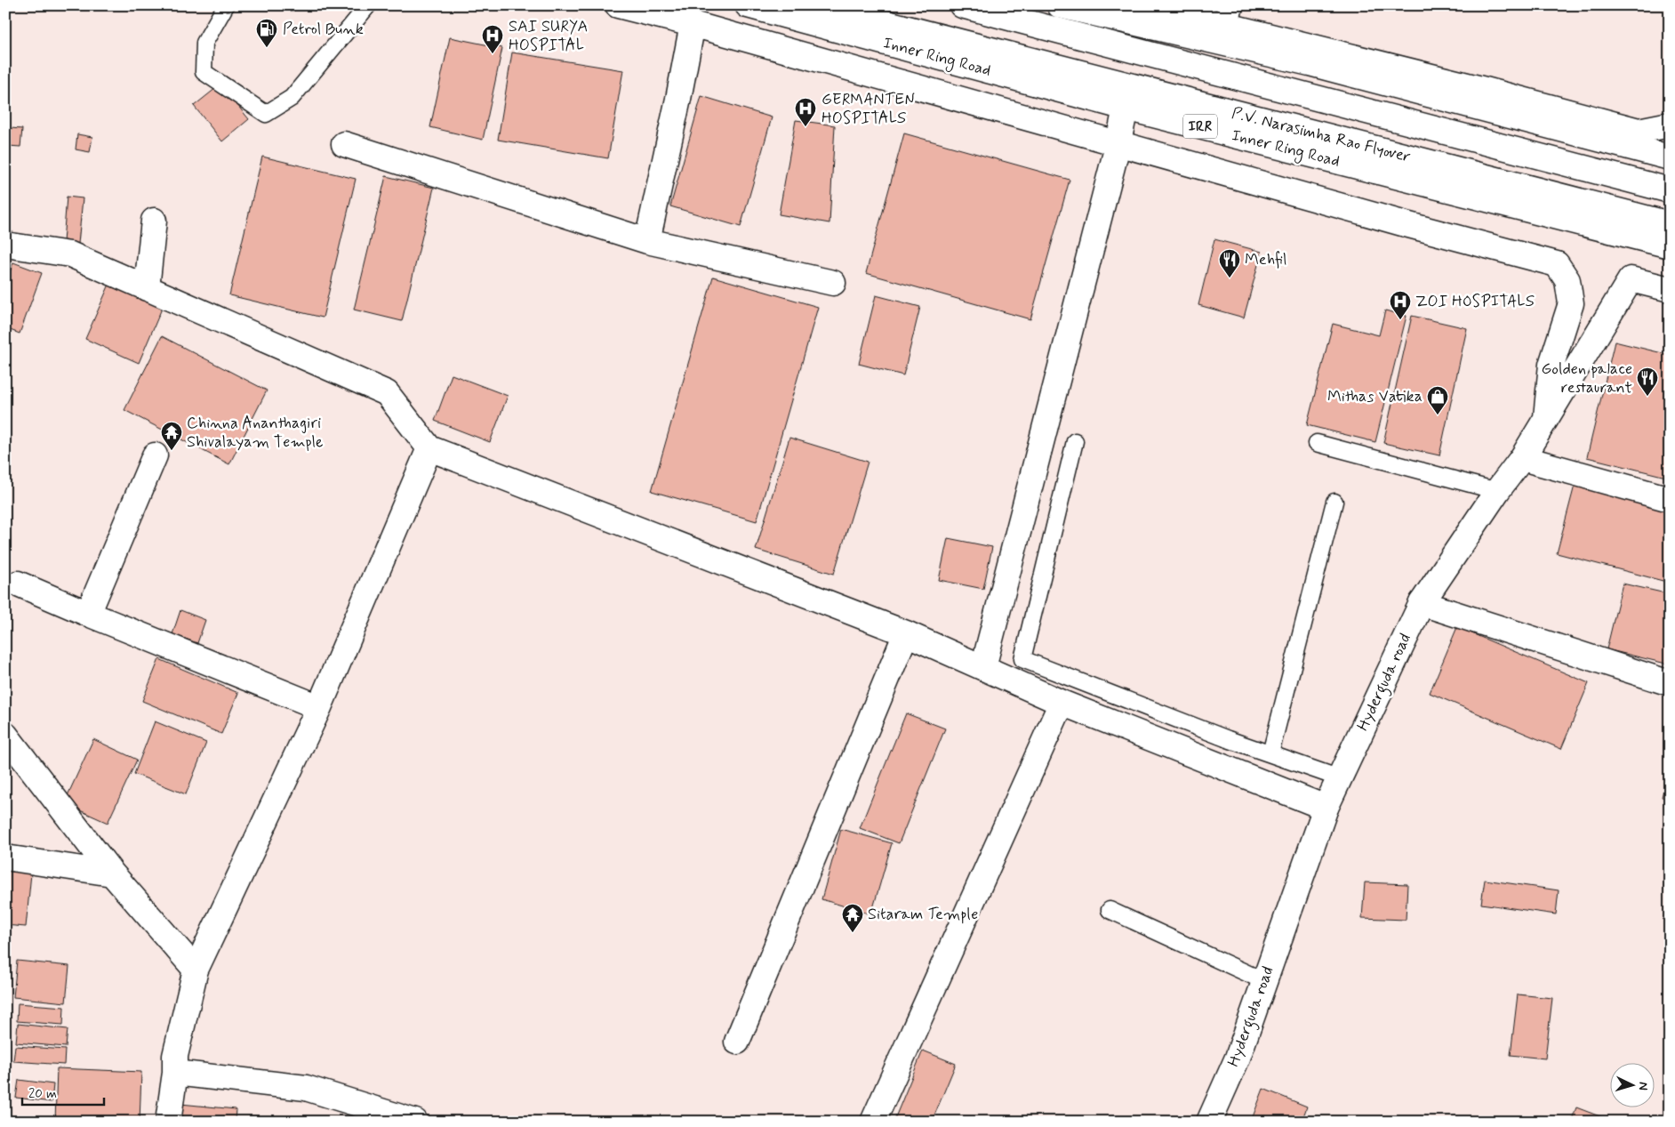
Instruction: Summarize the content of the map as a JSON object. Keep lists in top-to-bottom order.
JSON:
{
  "streets": {
    "main road": [
      "Inner Ring Road",
      "IRR",
      "P.V. Narasimha Rao Flyover",
      "Hyderguda road"
    ]
  },
  "places": {
    "fuel station": ["Petrol Bunk"],
    "hospital": ["SAI SURYA HOSPITAL", "GERMANTEN HOSPITALS", "ZOI HOSPITALS"],
    "restaurant": ["Mehfil", "Golden palace restaurant"],
    "shop": ["Mithas Vatika"],
    "temple": ["Chinna Ananthagiri Shivalayam Temple", "Sitaram Temple"]
  },
  "scale_bar": "20 m",
  "north": "right"
}
